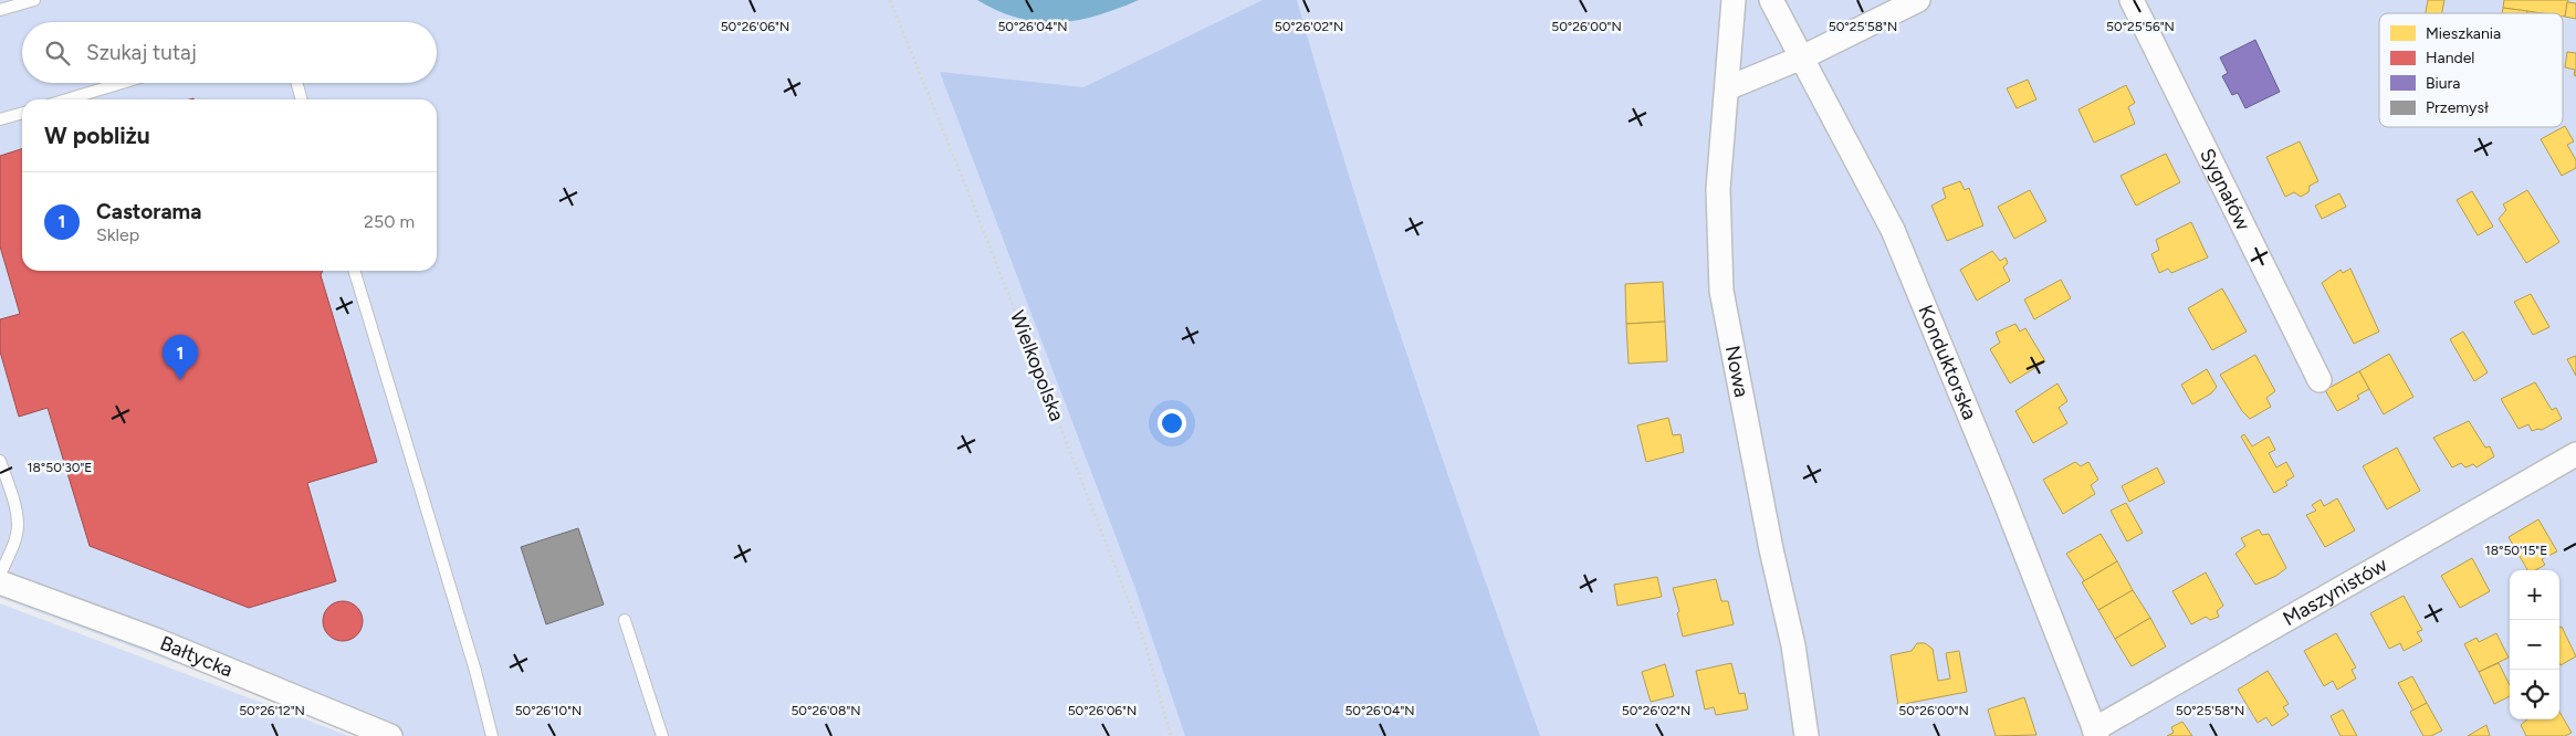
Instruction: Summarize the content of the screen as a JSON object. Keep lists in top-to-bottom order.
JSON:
{
  "streets": {
    "street": [
      "Sygnałów",
      "Konduktorska",
      "Nowa",
      "Maszynistów",
      "Bałtycka"
    ],
    "path": ["Wielkopolska"]
  },
  "crossings": [
    ["Konduktorska", "Maszynistów"]
  ],
  "legend": [
    "Mieszkania",
    "Handel",
    "Biura",
    "Przemysł"
  ],
  "page": {
    "search": "Szukaj tutaj",
    "heading": "W pobliżu",
    "list": [
      {
        "mark": "1",
        "name": "Castorama",
        "note": "Sklep",
        "value": "250 m"
      }
    ],
    "pins": "1",
    "map_buttons": ["+", "−"]
  },
  "coordinates": [
    "50°26'06\"N",
    "50°26'04\"N",
    "50°26'02\"N",
    "50°26'00\"N",
    "50°25'58\"N",
    "50°25'56\"N",
    "18°50'30\"E",
    "18°50'15\"E",
    "50°26'12\"N",
    "50°26'10\"N",
    "50°26'08\"N"
  ]
}
